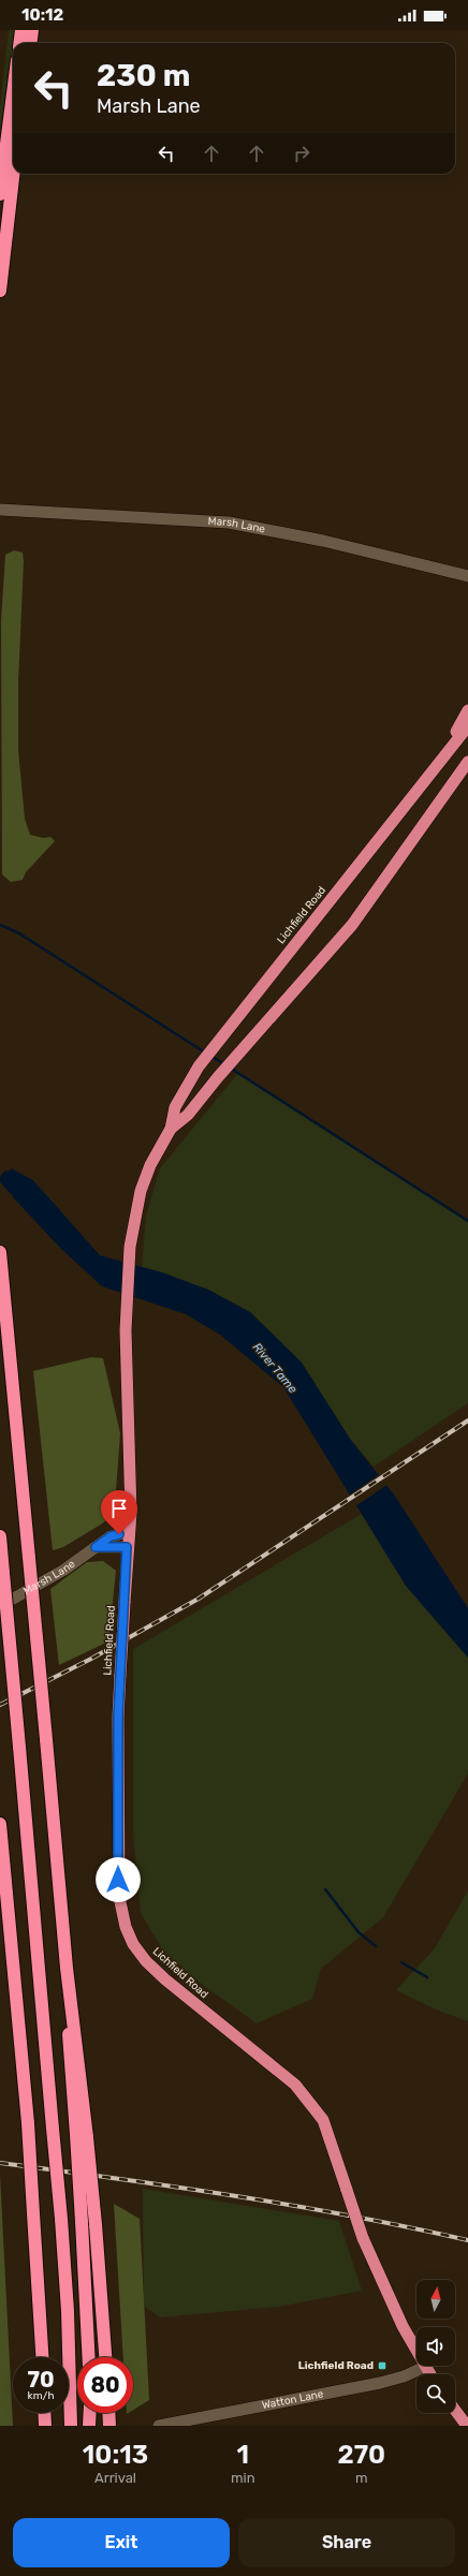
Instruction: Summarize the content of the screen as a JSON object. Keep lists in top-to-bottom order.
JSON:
{
  "streets": {
    "highway": ["Lichfield Road"],
    "street": ["Marsh Lane", "Watton Lane"]
  },
  "crossings": [
    ["Marsh Lane", "Lichfield Road"],
    ["Lichfield Road", "Watton Lane"]
  ],
  "water": ["River Tame"],
  "places": {
    "transit": ["Lichfield Road"]
  },
  "north": "top",
  "page": {
    "status": "10:12",
    "turn": ["230 m", "Marsh Lane"],
    "speed": "70 km/h",
    "limit": "80",
    "eta": [
      "10:13",
      "Arrival",
      "1",
      "min",
      "270",
      "m"
    ],
    "buttons": ["Exit", "Share"]
  }
}
